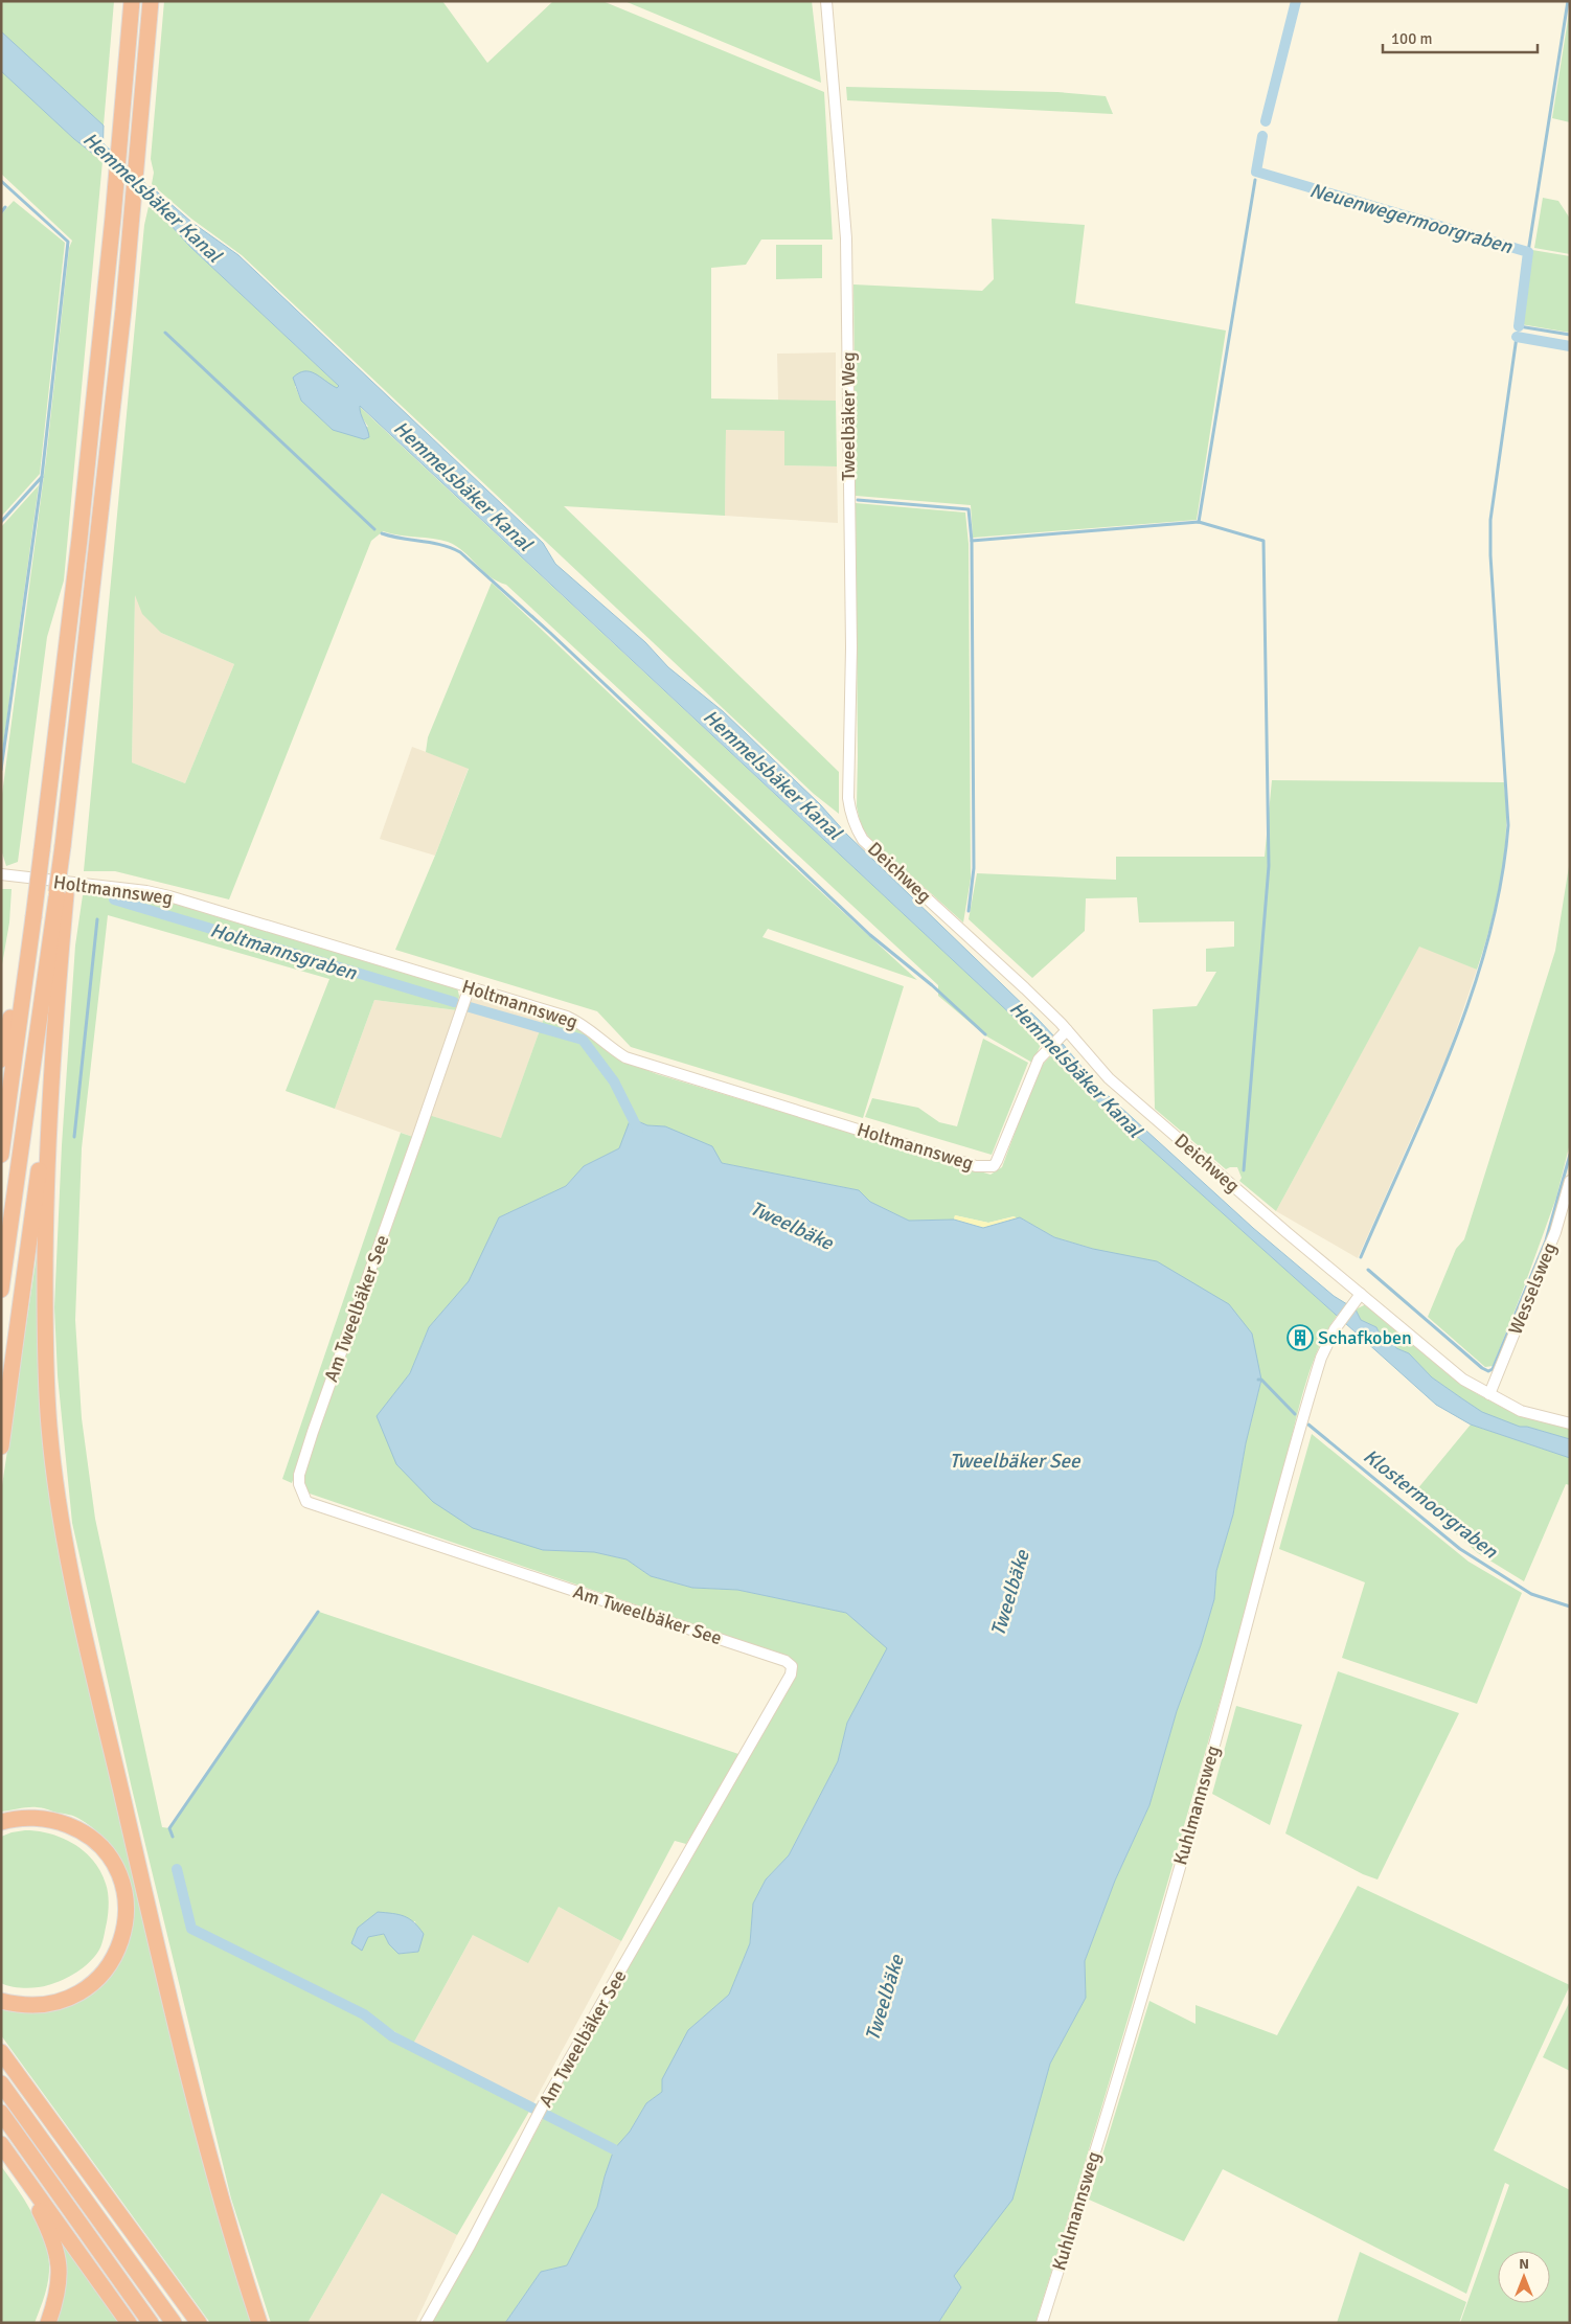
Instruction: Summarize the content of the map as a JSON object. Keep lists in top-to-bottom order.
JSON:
{
  "streets": {
    "street": [
      "Tweelbäker Weg",
      "Deichweg",
      "Holtmannsweg",
      "Wesselsweg",
      "Am Tweelbäker See",
      "Kuhlmannsweg"
    ]
  },
  "crossings": [
    ["Tweelbäker Weg", "Deichweg"],
    ["Deichweg", "Holtmannsweg"],
    ["Deichweg", "Wesselsweg"],
    ["Deichweg", "Kuhlmannsweg"],
    ["Holtmannsweg", "Am Tweelbäker See"]
  ],
  "water": [
    "Hemmelsbäker Kanal",
    "Neuenwegermoorgraben",
    "Holtmannsgraben",
    "Tweelbäke",
    "Tweelbäker See",
    "Klostermoorgraben"
  ],
  "places": {
    "building": ["Schafkoben"]
  },
  "scale_bar": "100 m",
  "north": "top"
}
